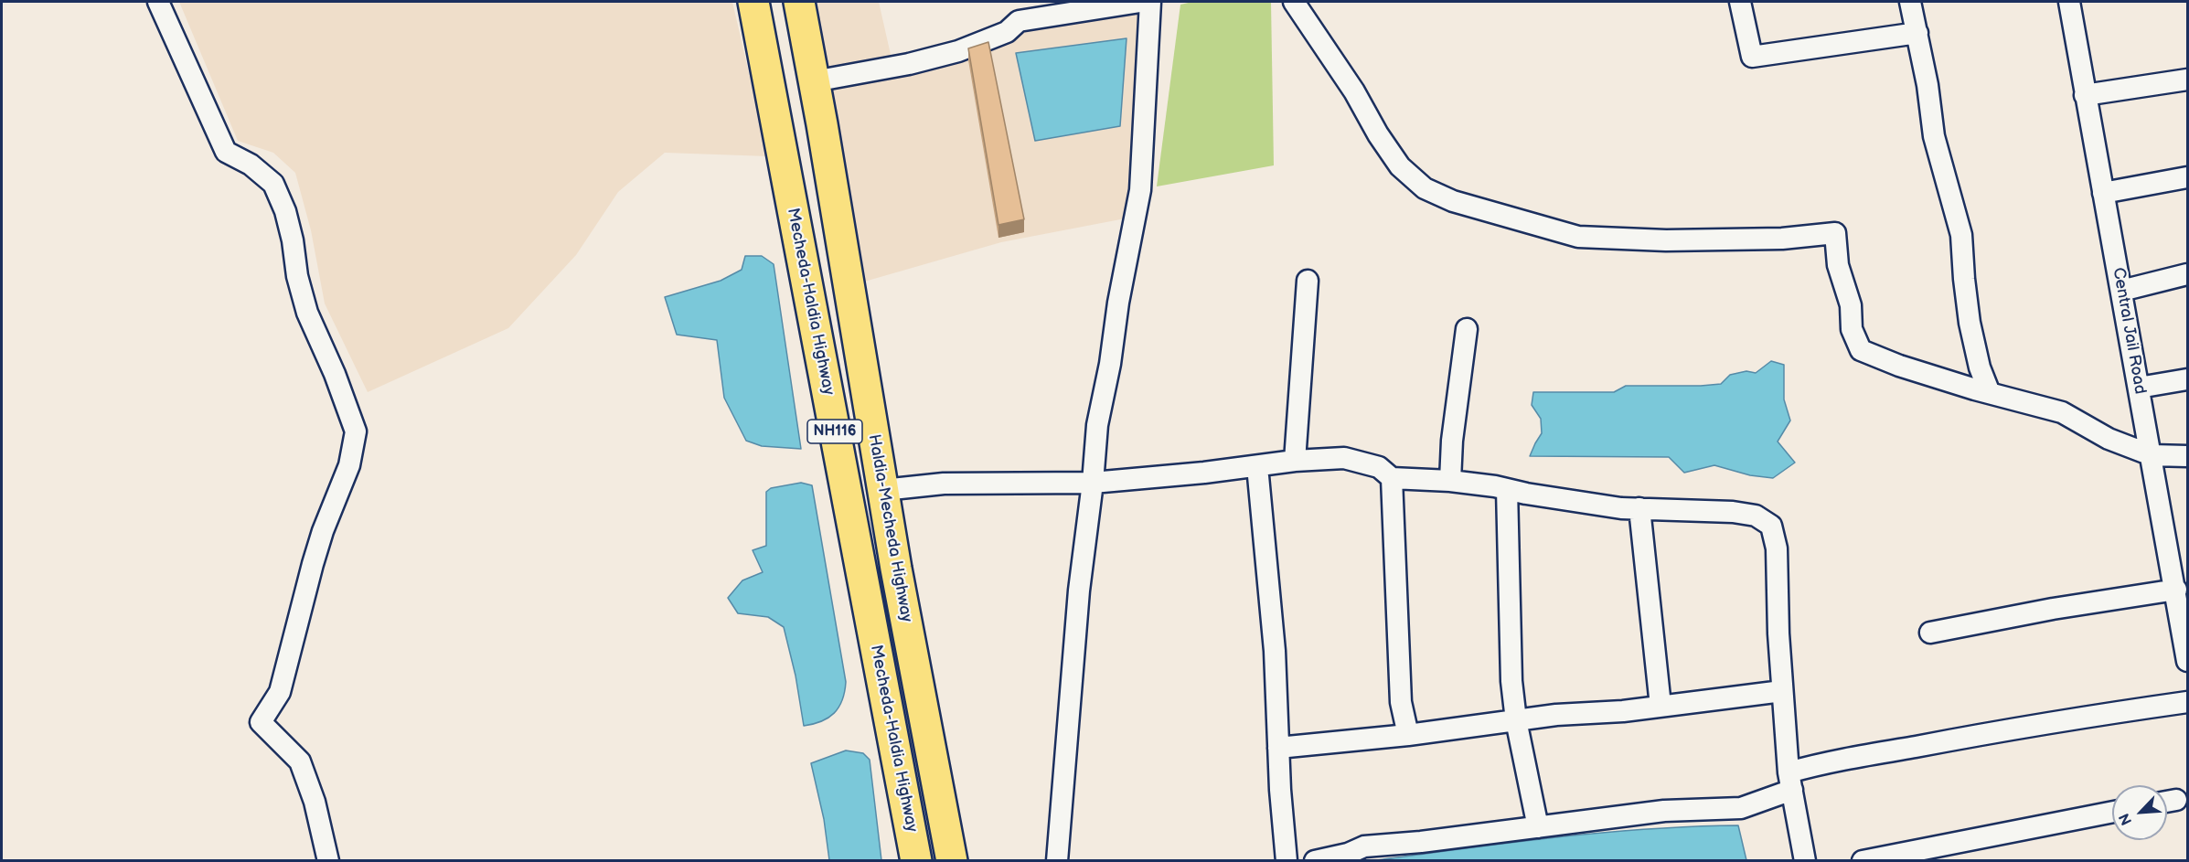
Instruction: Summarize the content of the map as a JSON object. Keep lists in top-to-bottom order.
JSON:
{
  "streets": {
    "highway": ["Mecheda-Haldia Highway", "NH116", "Haldia-Mecheda Highway"],
    "street": ["Central Jail Road"]
  },
  "north": "bottom left"
}
